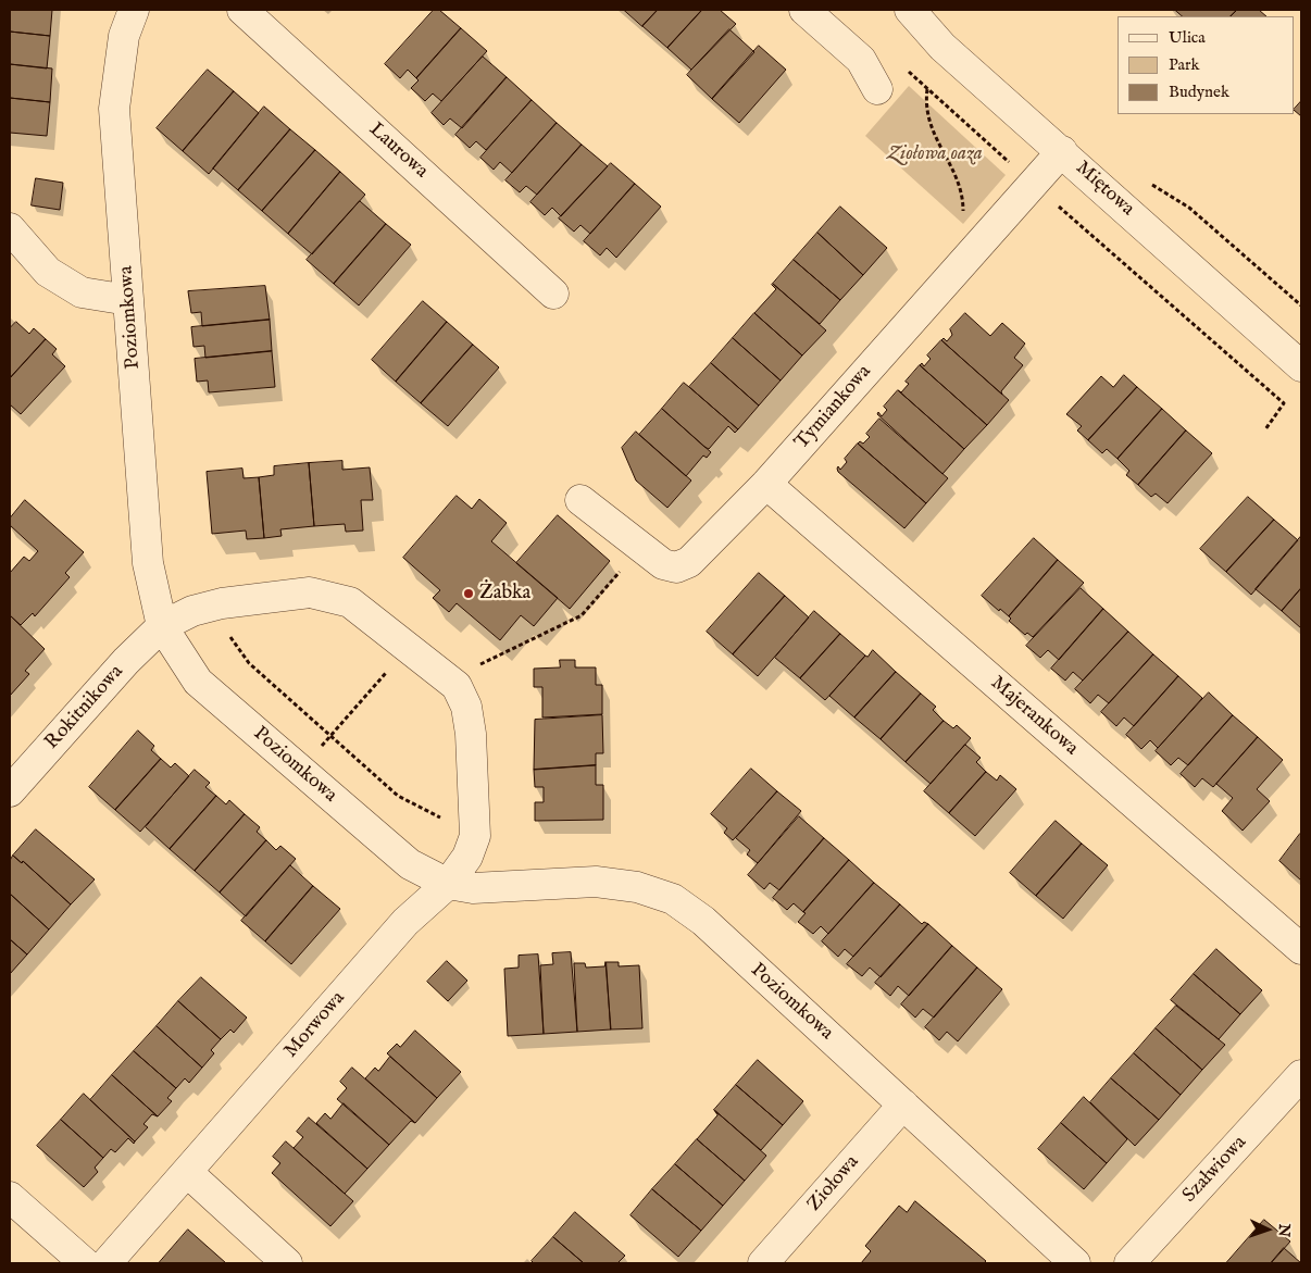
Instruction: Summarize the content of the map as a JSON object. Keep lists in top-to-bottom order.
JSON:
{
  "streets": {
    "street": [
      "Laurowa",
      "Miętowa",
      "Poziomkowa",
      "Tymiankowa",
      "Rokitnikowa",
      "Majerankowa",
      "Morwowa",
      "Szałwiowa",
      "Ziołowa"
    ]
  },
  "crossings": [
    ["Miętowa", "Tymiankowa"],
    ["Poziomkowa", "Rokitnikowa"],
    ["Poziomkowa", "Morwowa"],
    ["Poziomkowa", "Ziołowa"],
    ["Tymiankowa", "Majerankowa"]
  ],
  "parks": ["Ziołowa oaza"],
  "places": ["Żabka"],
  "legend": ["Ulica", "Park", "Budynek"],
  "north": "right"
}
